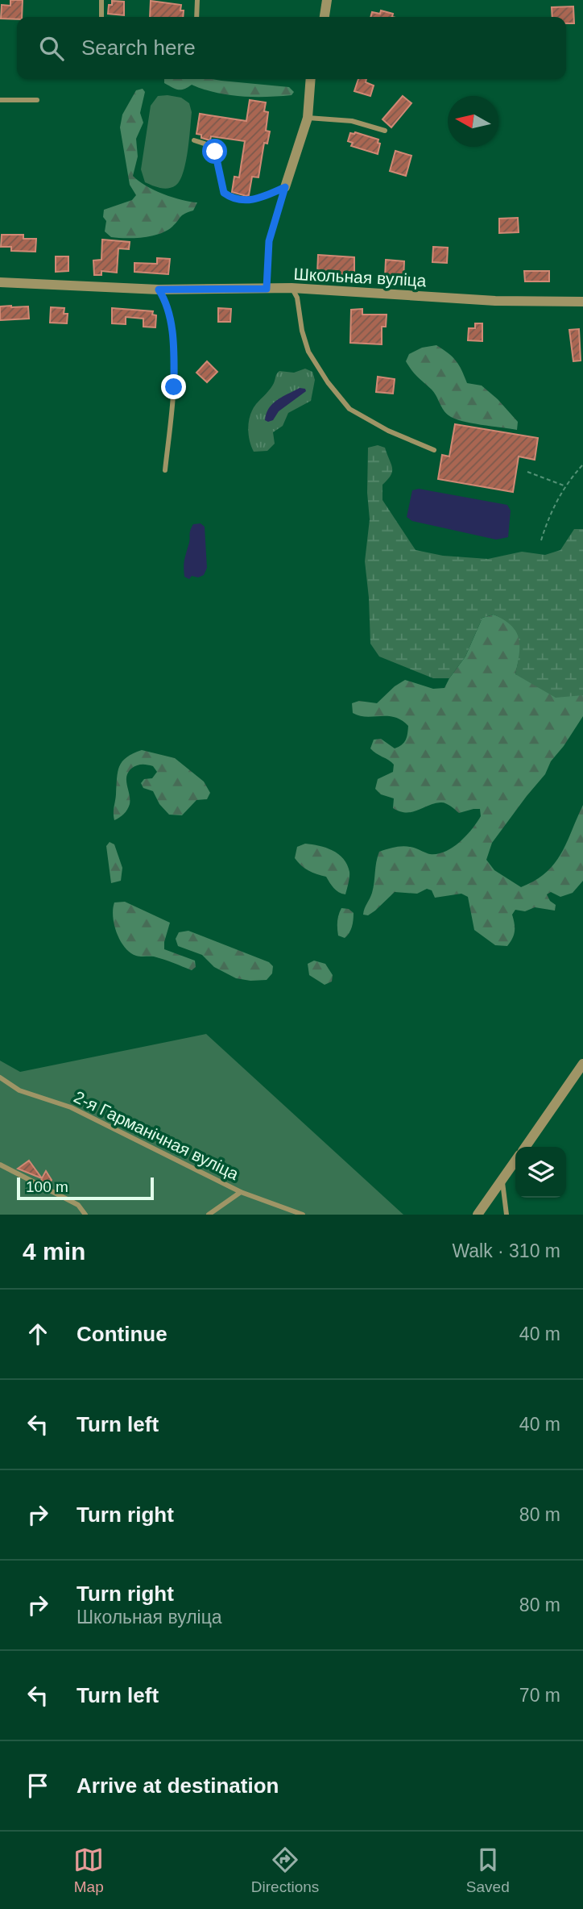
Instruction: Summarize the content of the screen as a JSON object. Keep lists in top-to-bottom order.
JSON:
{
  "streets": {
    "street": ["Школьная вуліца"],
    "lane": ["2-я Гарманічная вуліца"]
  },
  "scale_bar": "100 m",
  "north": "left",
  "page": {
    "search": "Search here",
    "scale": "100 m",
    "heading": ["4 min", "Walk · 310 m"],
    "list": [
      ["Continue", "40 m"],
      ["Turn left", "40 m"],
      ["Turn right", "80 m"],
      ["Turn right", "Школьная вуліца", "80 m"],
      ["Turn left", "70 m"],
      "Arrive at destination"
    ],
    "nav": ["Map", "Directions", "Saved"]
  }
}
